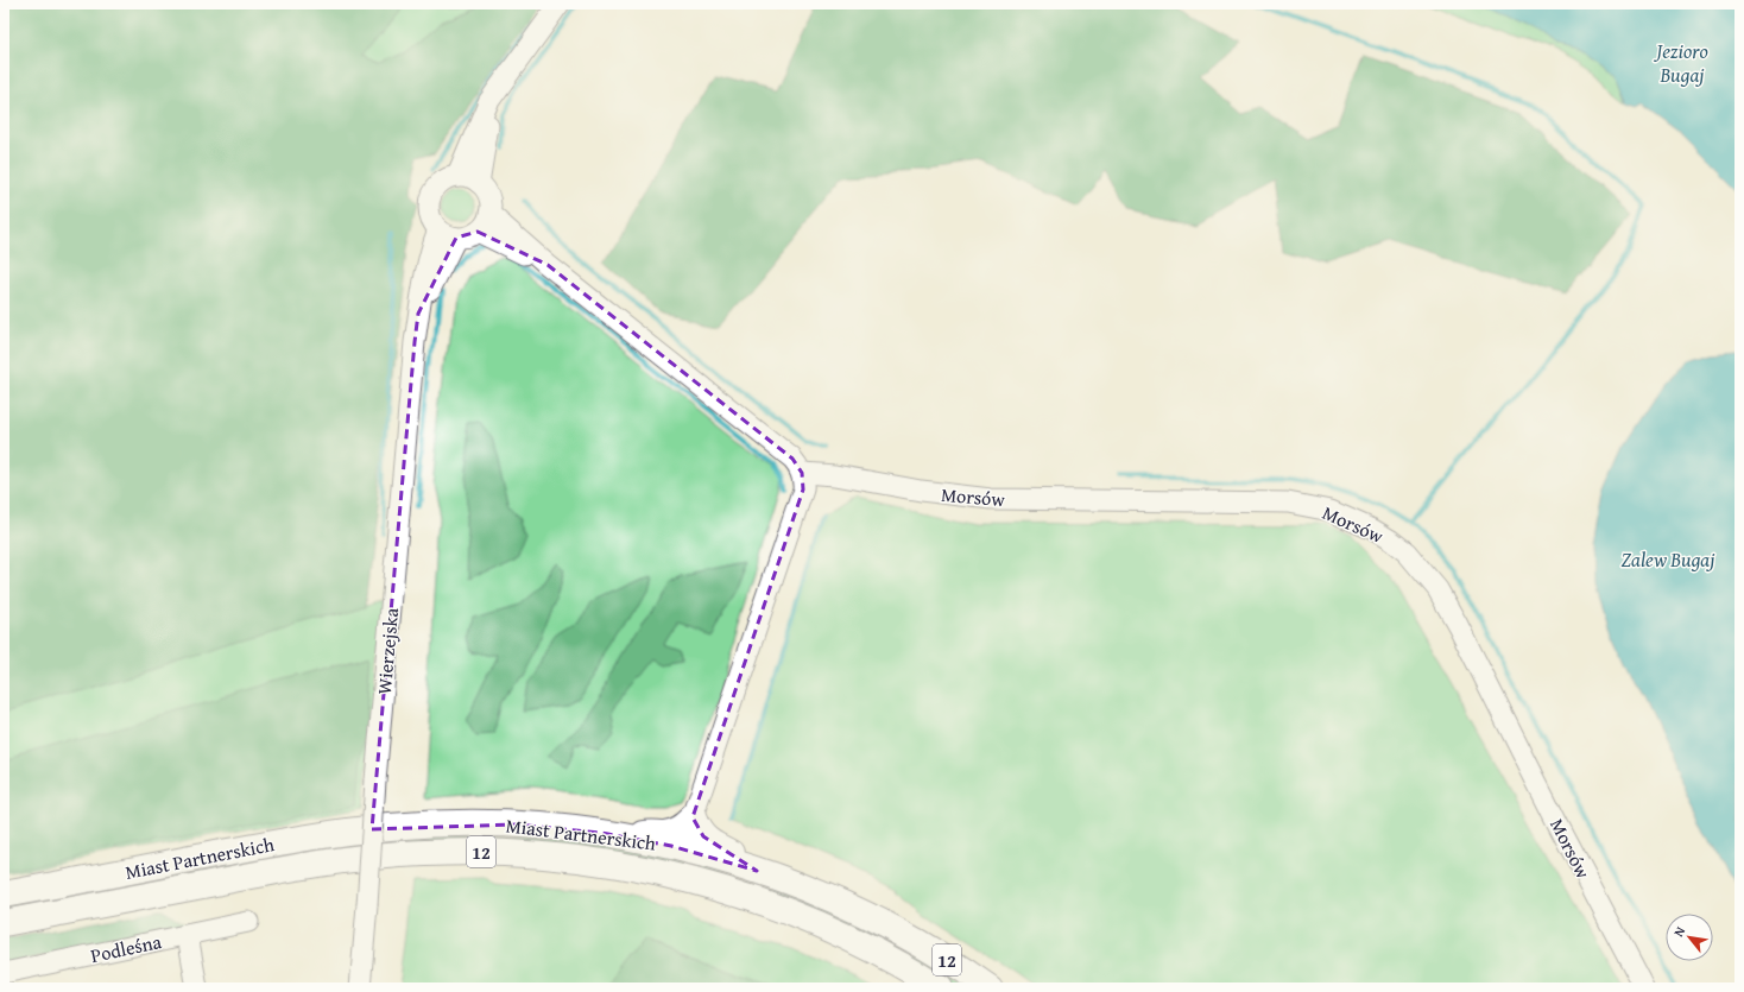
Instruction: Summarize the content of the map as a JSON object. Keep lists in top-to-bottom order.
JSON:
{
  "streets": {
    "main road": ["Miast Partnerskich", "12"],
    "street": ["Morsów", "Wierzejska", "Podleśna"]
  },
  "water": ["Jezioro Bugaj", "Zalew Bugaj"],
  "north": "top left"
}
